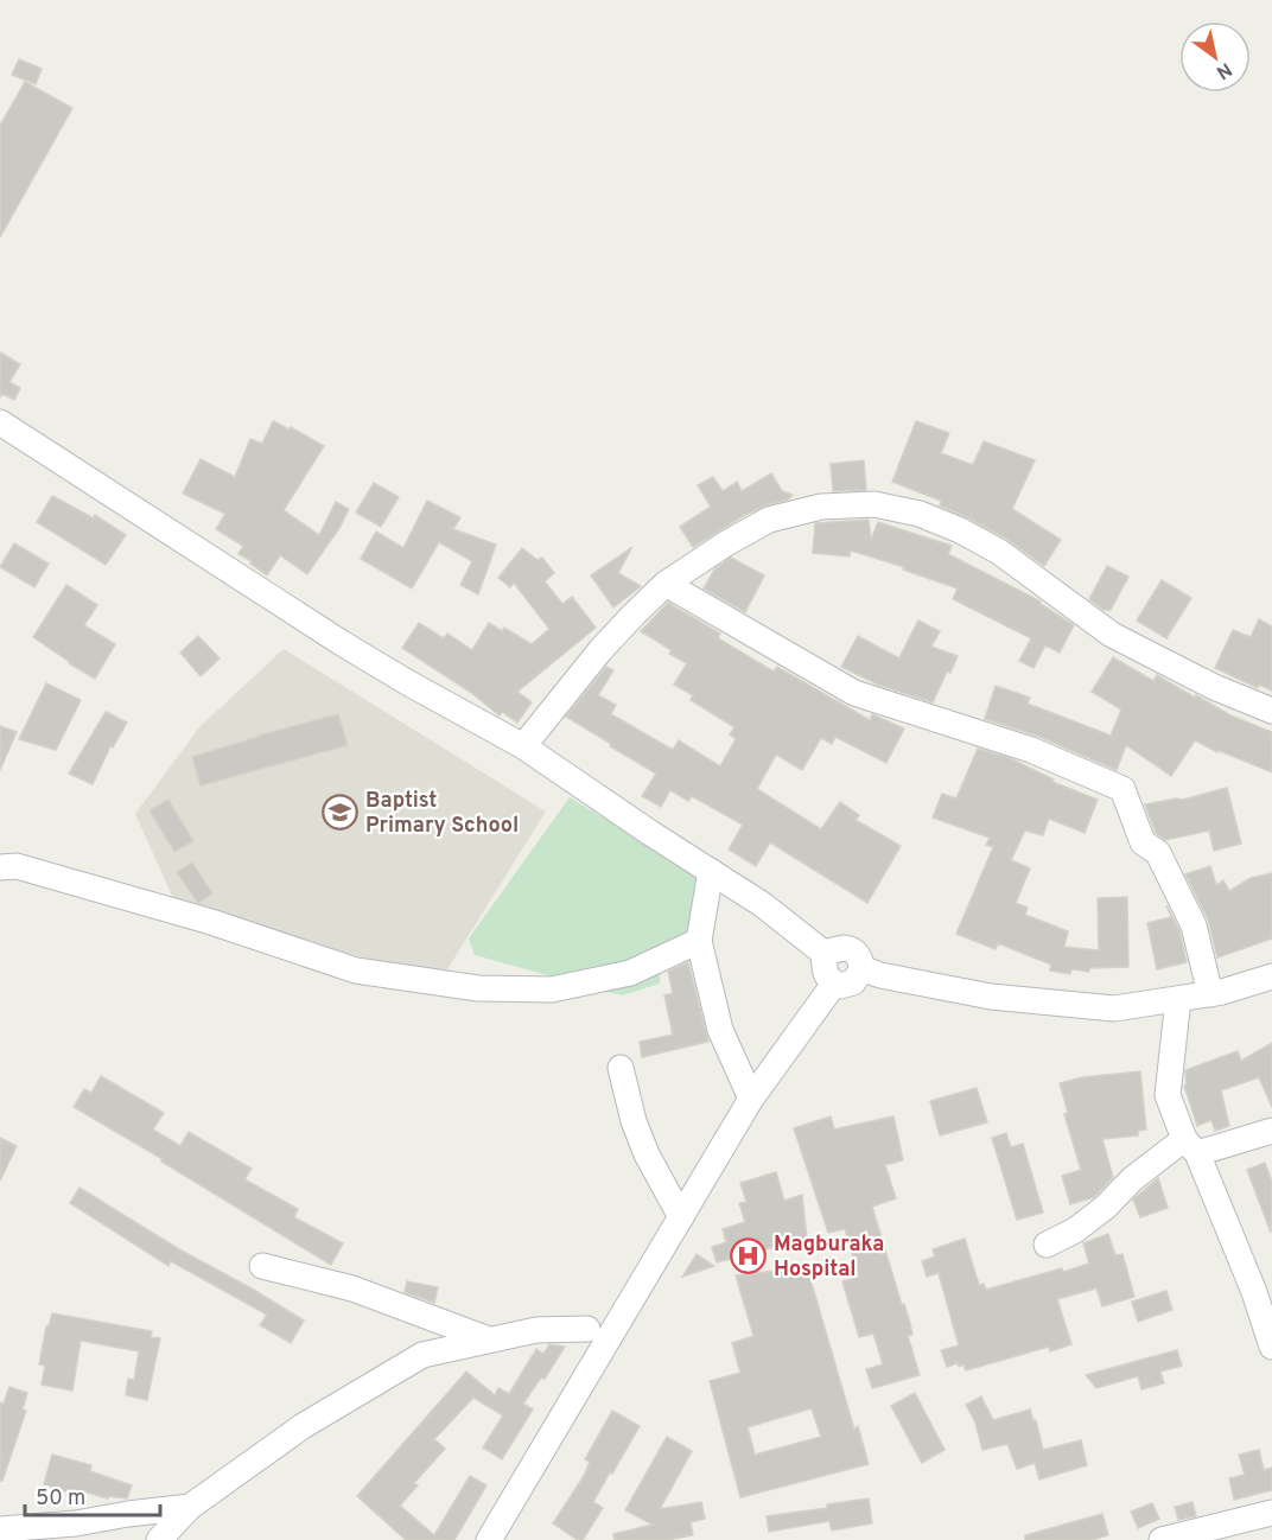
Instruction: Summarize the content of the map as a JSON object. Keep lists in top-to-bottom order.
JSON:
{
  "places": {
    "school or university": ["Baptist Primary School"],
    "hospital": ["Magburaka Hospital"]
  },
  "scale_bar": "50 m",
  "north": "bottom right"
}
